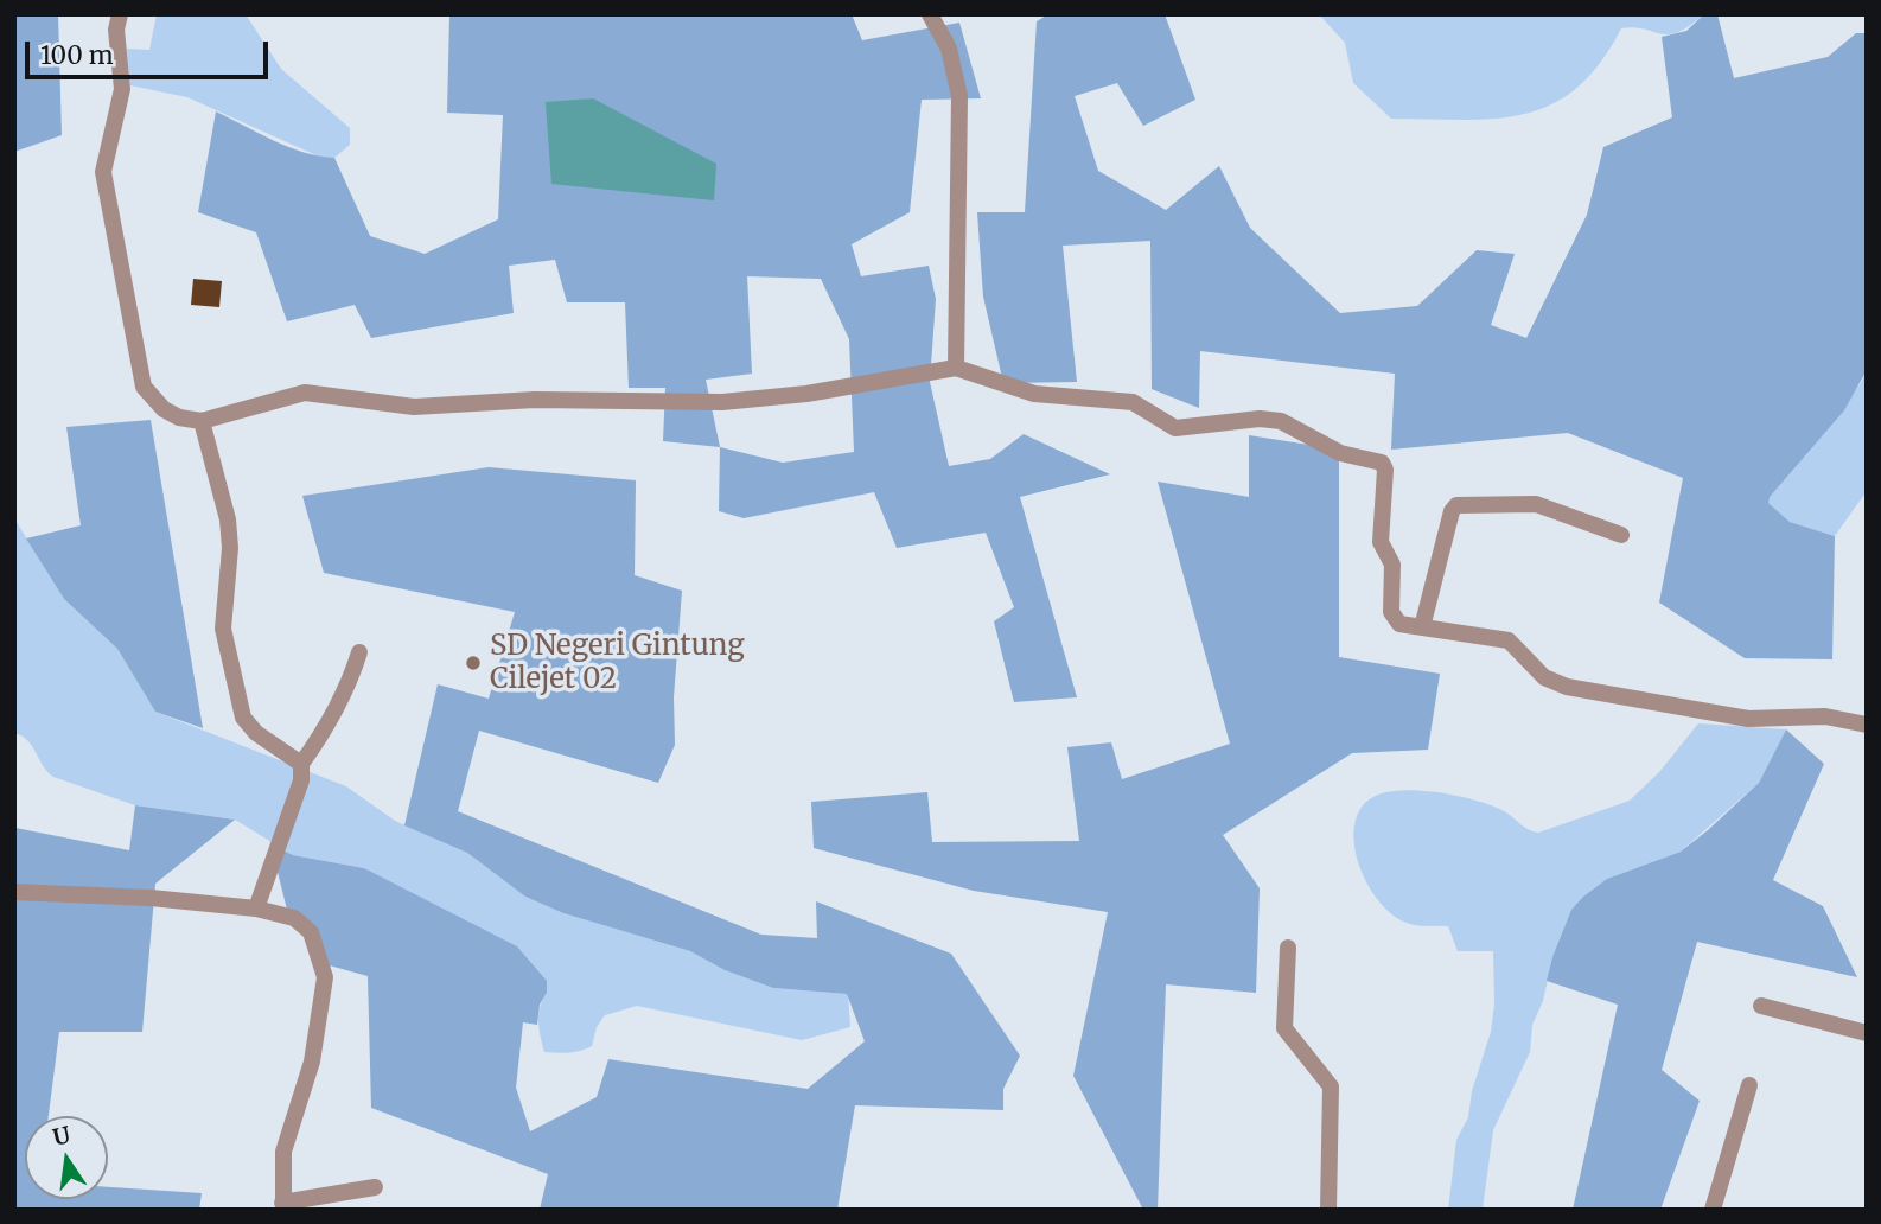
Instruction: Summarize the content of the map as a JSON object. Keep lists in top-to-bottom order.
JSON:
{
  "places": ["SD Negeri Gintung Cilejet 02"],
  "scale_bar": "100 m",
  "north": "top"
}
